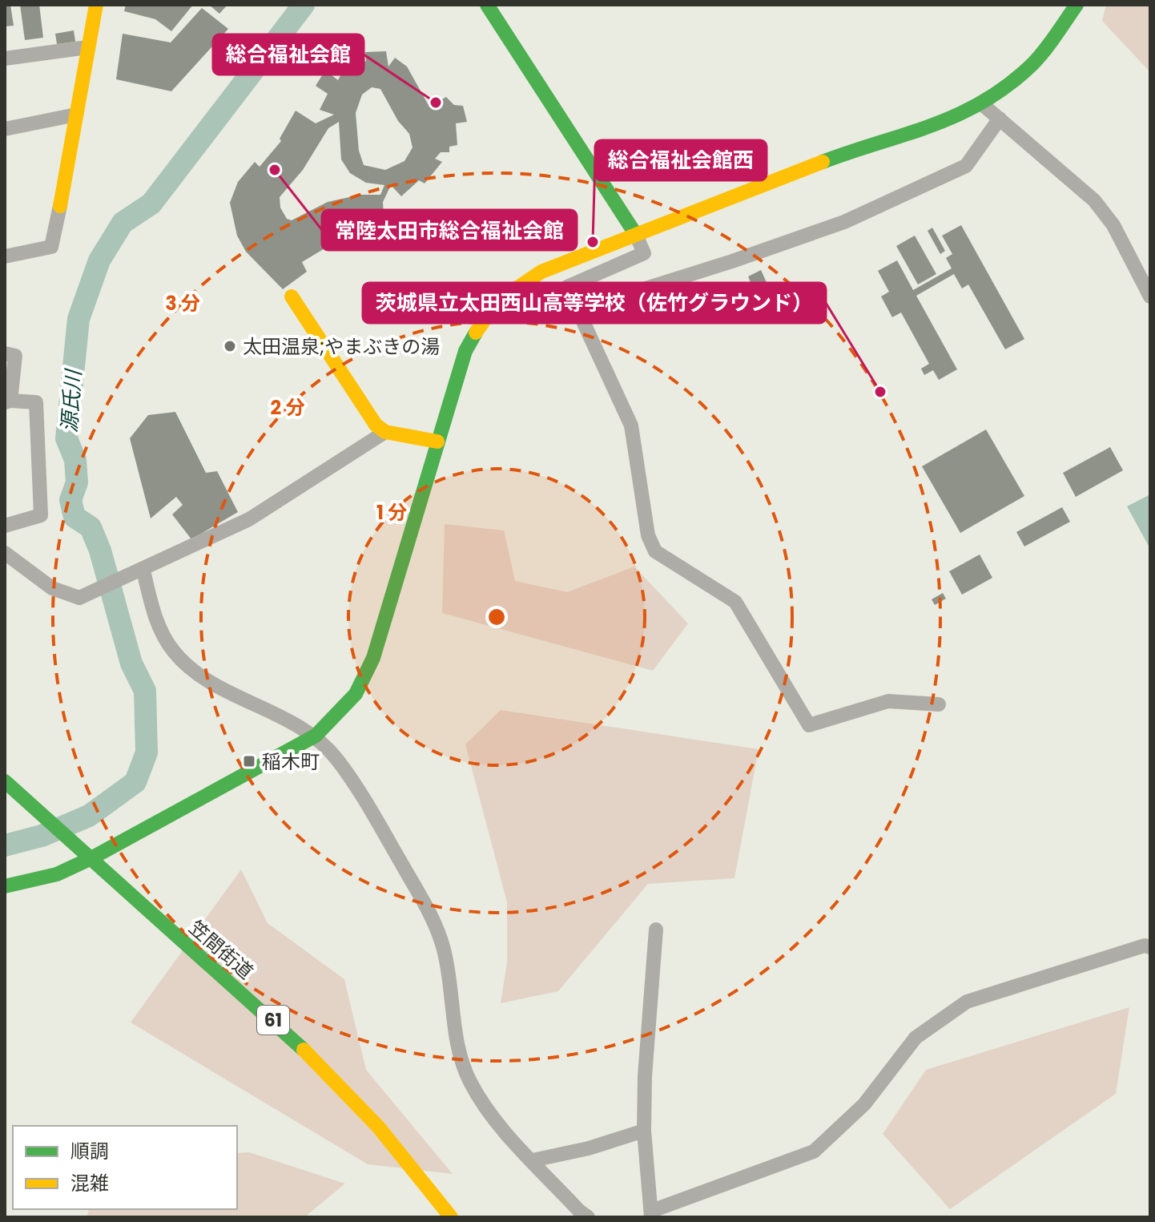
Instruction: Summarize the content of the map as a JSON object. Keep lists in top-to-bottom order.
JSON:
{
  "streets": {
    "street": ["笠間街道", "61"]
  },
  "water": ["源氏川"],
  "places": {
    "other": [
      "総合福祉会館",
      "常陸太田市総合福祉会館",
      "総合福祉会館西",
      "太田温泉;やまぶきの湯",
      "茨城県立太田西山高等学校（佐竹グラウンド）"
    ],
    "transit": ["稲木町"]
  },
  "legend": ["順調", "混雑"],
  "rings": ["3 分", "2 分", "1 分"]
}
